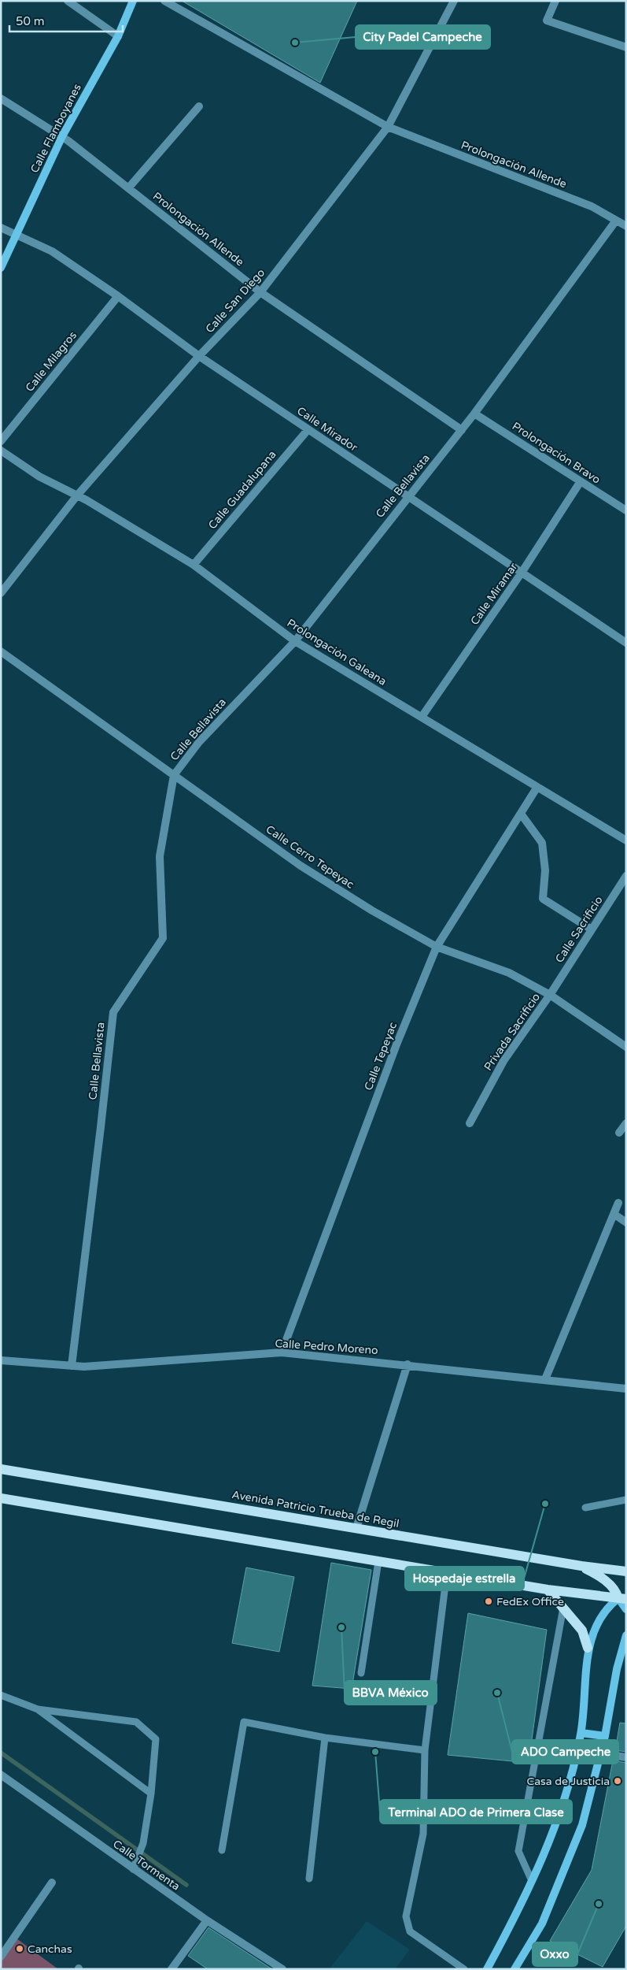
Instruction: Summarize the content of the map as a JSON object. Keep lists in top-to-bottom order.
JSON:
{
  "streets": {
    "main road": ["Avenida Patricio Trueba de Regil"],
    "street": [
      "Calle Flamboyanes",
      "Prolongación Allende",
      "Calle San Diego",
      "Calle Milagros",
      "Calle Mirador",
      "Prolongación Bravo",
      "Calle Bellavista",
      "Calle Guadalupana",
      "Calle Miramar",
      "Prolongación Galeana",
      "Calle Cerro Tepeyac",
      "Calle Sacrificio",
      "Privada Sacrificio",
      "Calle Tepeyac",
      "Calle Pedro Moreno",
      "Calle Tormenta"
    ]
  },
  "crossings": [
    ["Calle Flamboyanes", "Prolongación Allende"],
    ["Calle Flamboyanes", "Calle Mirador"],
    ["Prolongación Allende", "Calle San Diego"],
    ["Prolongación Allende", "Calle Bellavista"],
    ["Calle San Diego", "Calle Mirador"],
    ["Calle San Diego", "Prolongación Galeana"],
    ["Calle Milagros", "Calle Mirador"],
    ["Calle Mirador", "Calle Bellavista"],
    ["Calle Mirador", "Calle Guadalupana"],
    ["Calle Mirador", "Calle Miramar"],
    ["Prolongación Bravo", "Calle Bellavista"],
    ["Prolongación Bravo", "Calle Miramar"],
    ["Calle Bellavista", "Prolongación Galeana"],
    ["Calle Bellavista", "Calle Cerro Tepeyac"],
    ["Calle Bellavista", "Calle Pedro Moreno"],
    ["Calle Guadalupana", "Prolongación Galeana"],
    ["Calle Miramar", "Prolongación Galeana"],
    ["Prolongación Galeana", "Calle Tepeyac"],
    ["Calle Cerro Tepeyac", "Calle Sacrificio"],
    ["Calle Cerro Tepeyac", "Privada Sacrificio"],
    ["Calle Cerro Tepeyac", "Calle Tepeyac"],
    ["Calle Sacrificio", "Privada Sacrificio"],
    ["Calle Tepeyac", "Calle Pedro Moreno"]
  ],
  "places": [
    "City Padel Campeche",
    "Hospedaje estrella",
    "FedEx Office",
    "BBVA México",
    "ADO Campeche",
    "Terminal ADO de Primera Clase",
    "Casa de Justicia",
    "Oxxo",
    "Canchas"
  ],
  "scale_bar": "50 m"
}
